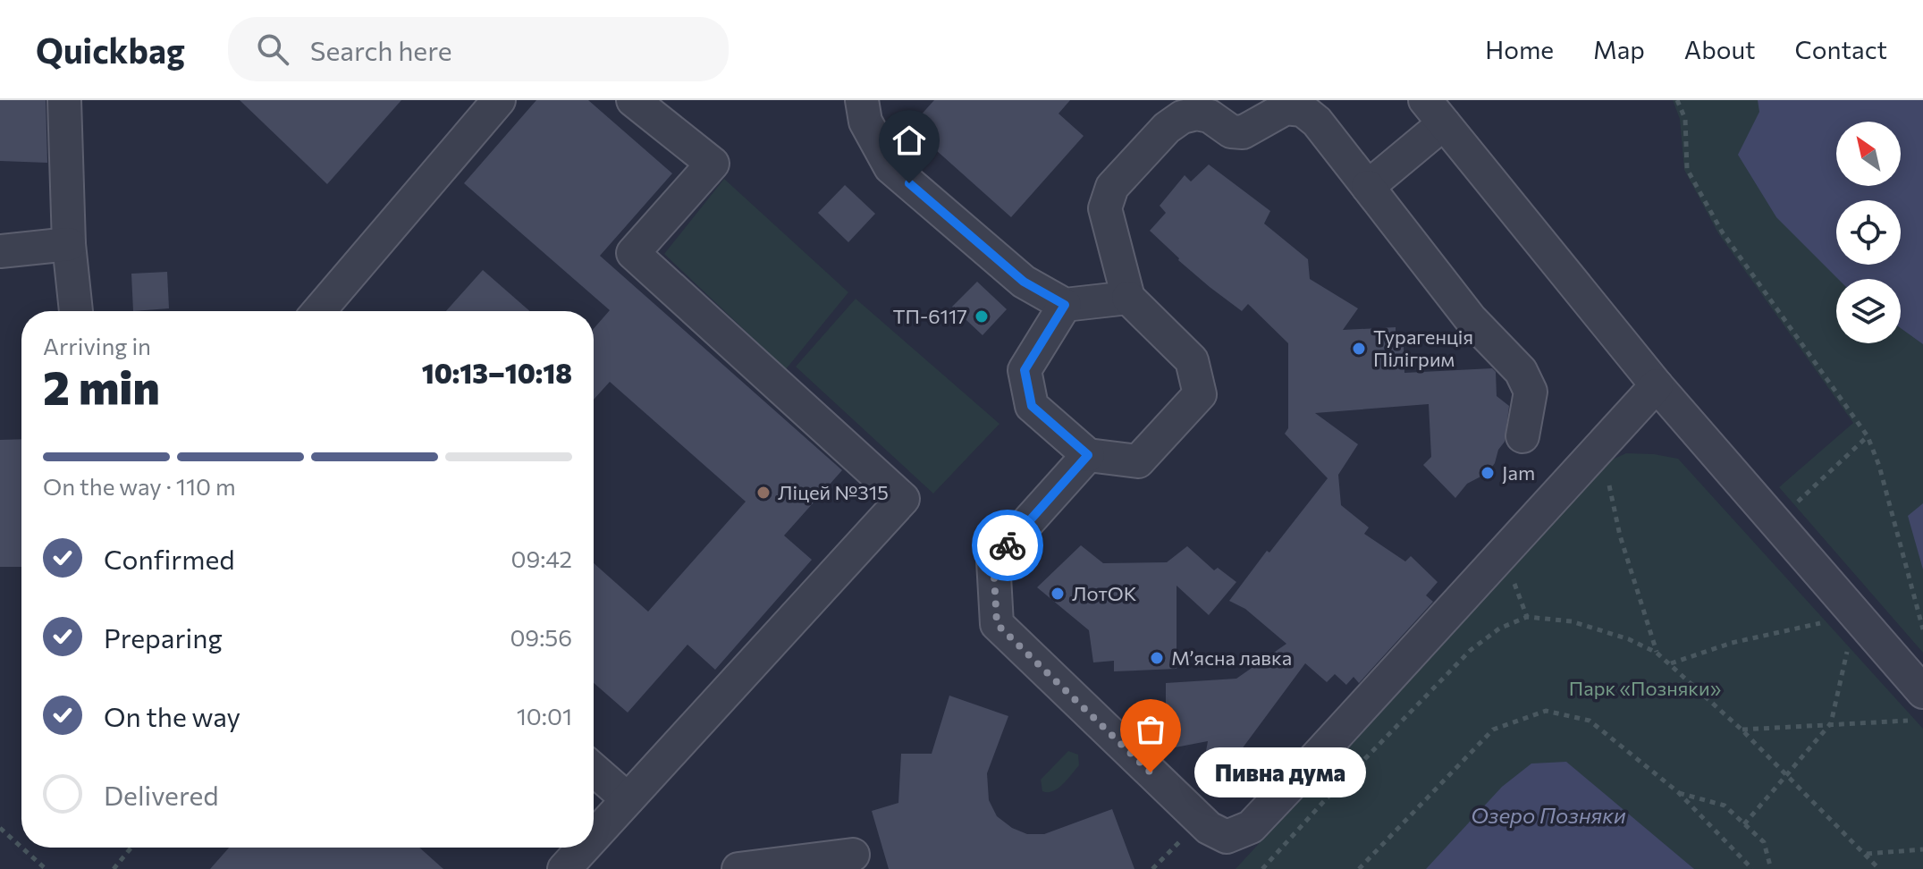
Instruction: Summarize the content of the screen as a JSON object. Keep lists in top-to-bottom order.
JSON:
{
  "water": ["Озеро Позняки"],
  "parks": ["Парк «Позняки»"],
  "places": [
    "ТП-6117",
    "Турагенція Пілігрим",
    "Jam",
    "Ліцей №315",
    "ЛотОК",
    "М’ясна лавка",
    "Пивна дума"
  ],
  "north": "top left",
  "page": {
    "header": "Quickbag",
    "search": "Search here",
    "nav": [
      "Home",
      "Map",
      "About",
      "Contact"
    ],
    "heading": ["2 min", "Arriving in", "10:13–10:18"],
    "bar": "On the way · 110 m",
    "list": [
      ["Confirmed", "09:42"],
      ["Preparing", "09:56"],
      ["On the way", "10:01"],
      "Delivered"
    ],
    "bubble": "Пивна дума"
  }
}
